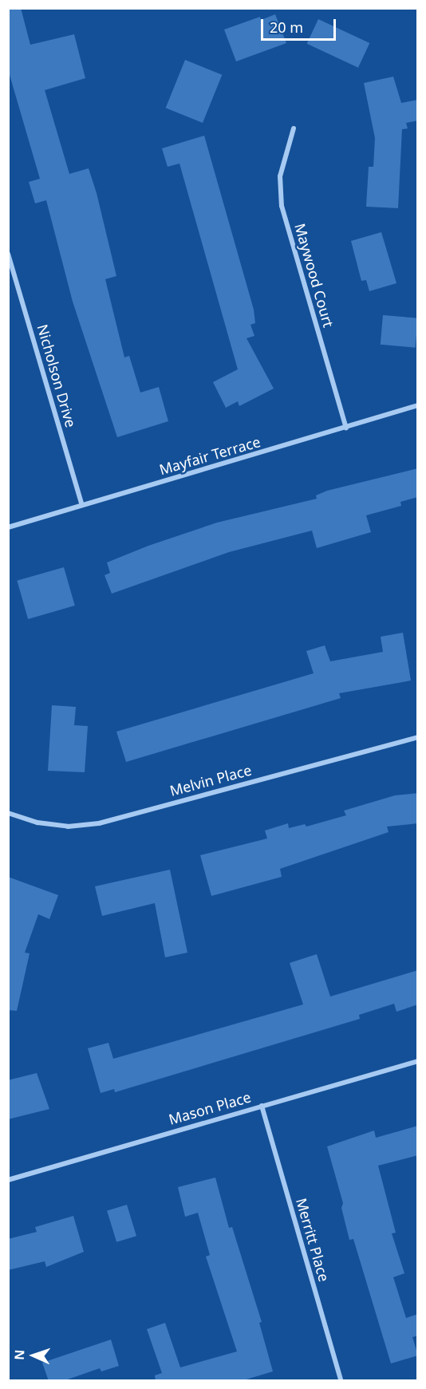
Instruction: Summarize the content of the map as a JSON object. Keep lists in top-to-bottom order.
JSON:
{
  "streets": {
    "street": [
      "Maywood Court",
      "Nicholson Drive",
      "Mayfair Terrace",
      "Melvin Place",
      "Mason Place",
      "Merritt Place"
    ]
  },
  "crossings": [
    ["Maywood Court", "Mayfair Terrace"],
    ["Nicholson Drive", "Mayfair Terrace"],
    ["Mason Place", "Merritt Place"]
  ],
  "scale_bar": "20 m",
  "north": "left"
}
